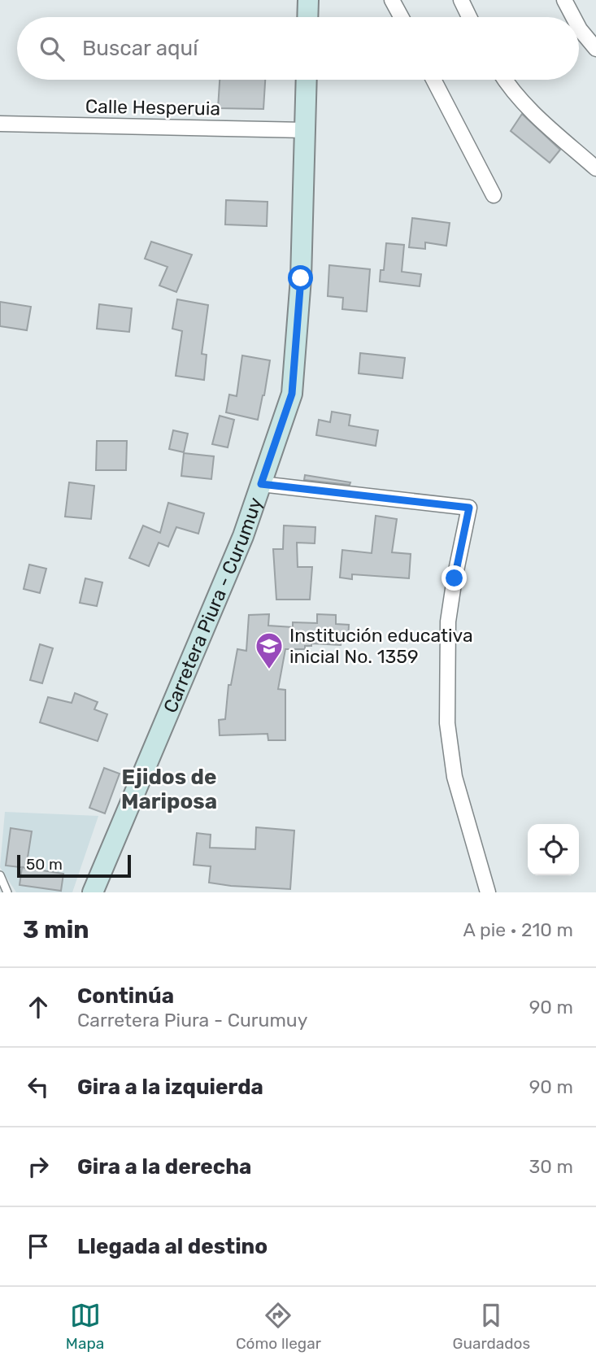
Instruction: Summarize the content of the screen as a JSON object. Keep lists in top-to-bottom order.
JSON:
{
  "streets": {
    "main road": ["Carretera Piura - Curumuy"],
    "street": ["Calle Hesperuia"]
  },
  "crossings": [
    ["Calle Hesperuia", "Carretera Piura - Curumuy"]
  ],
  "districts": ["Ejidos de Mariposa"],
  "places": {
    "school or university": ["Institución educativa inicial No. 1359"]
  },
  "scale_bar": "50 m",
  "page": {
    "search": "Buscar aquí",
    "scale": "50 m",
    "heading": ["3 min", "A pie · 210 m"],
    "list": [
      ["Continúa", "Carretera Piura - Curumuy", "90 m"],
      ["Gira a la izquierda", "90 m"],
      ["Gira a la derecha", "30 m"],
      "Llegada al destino"
    ],
    "nav": ["Mapa", "Cómo llegar", "Guardados"]
  }
}
